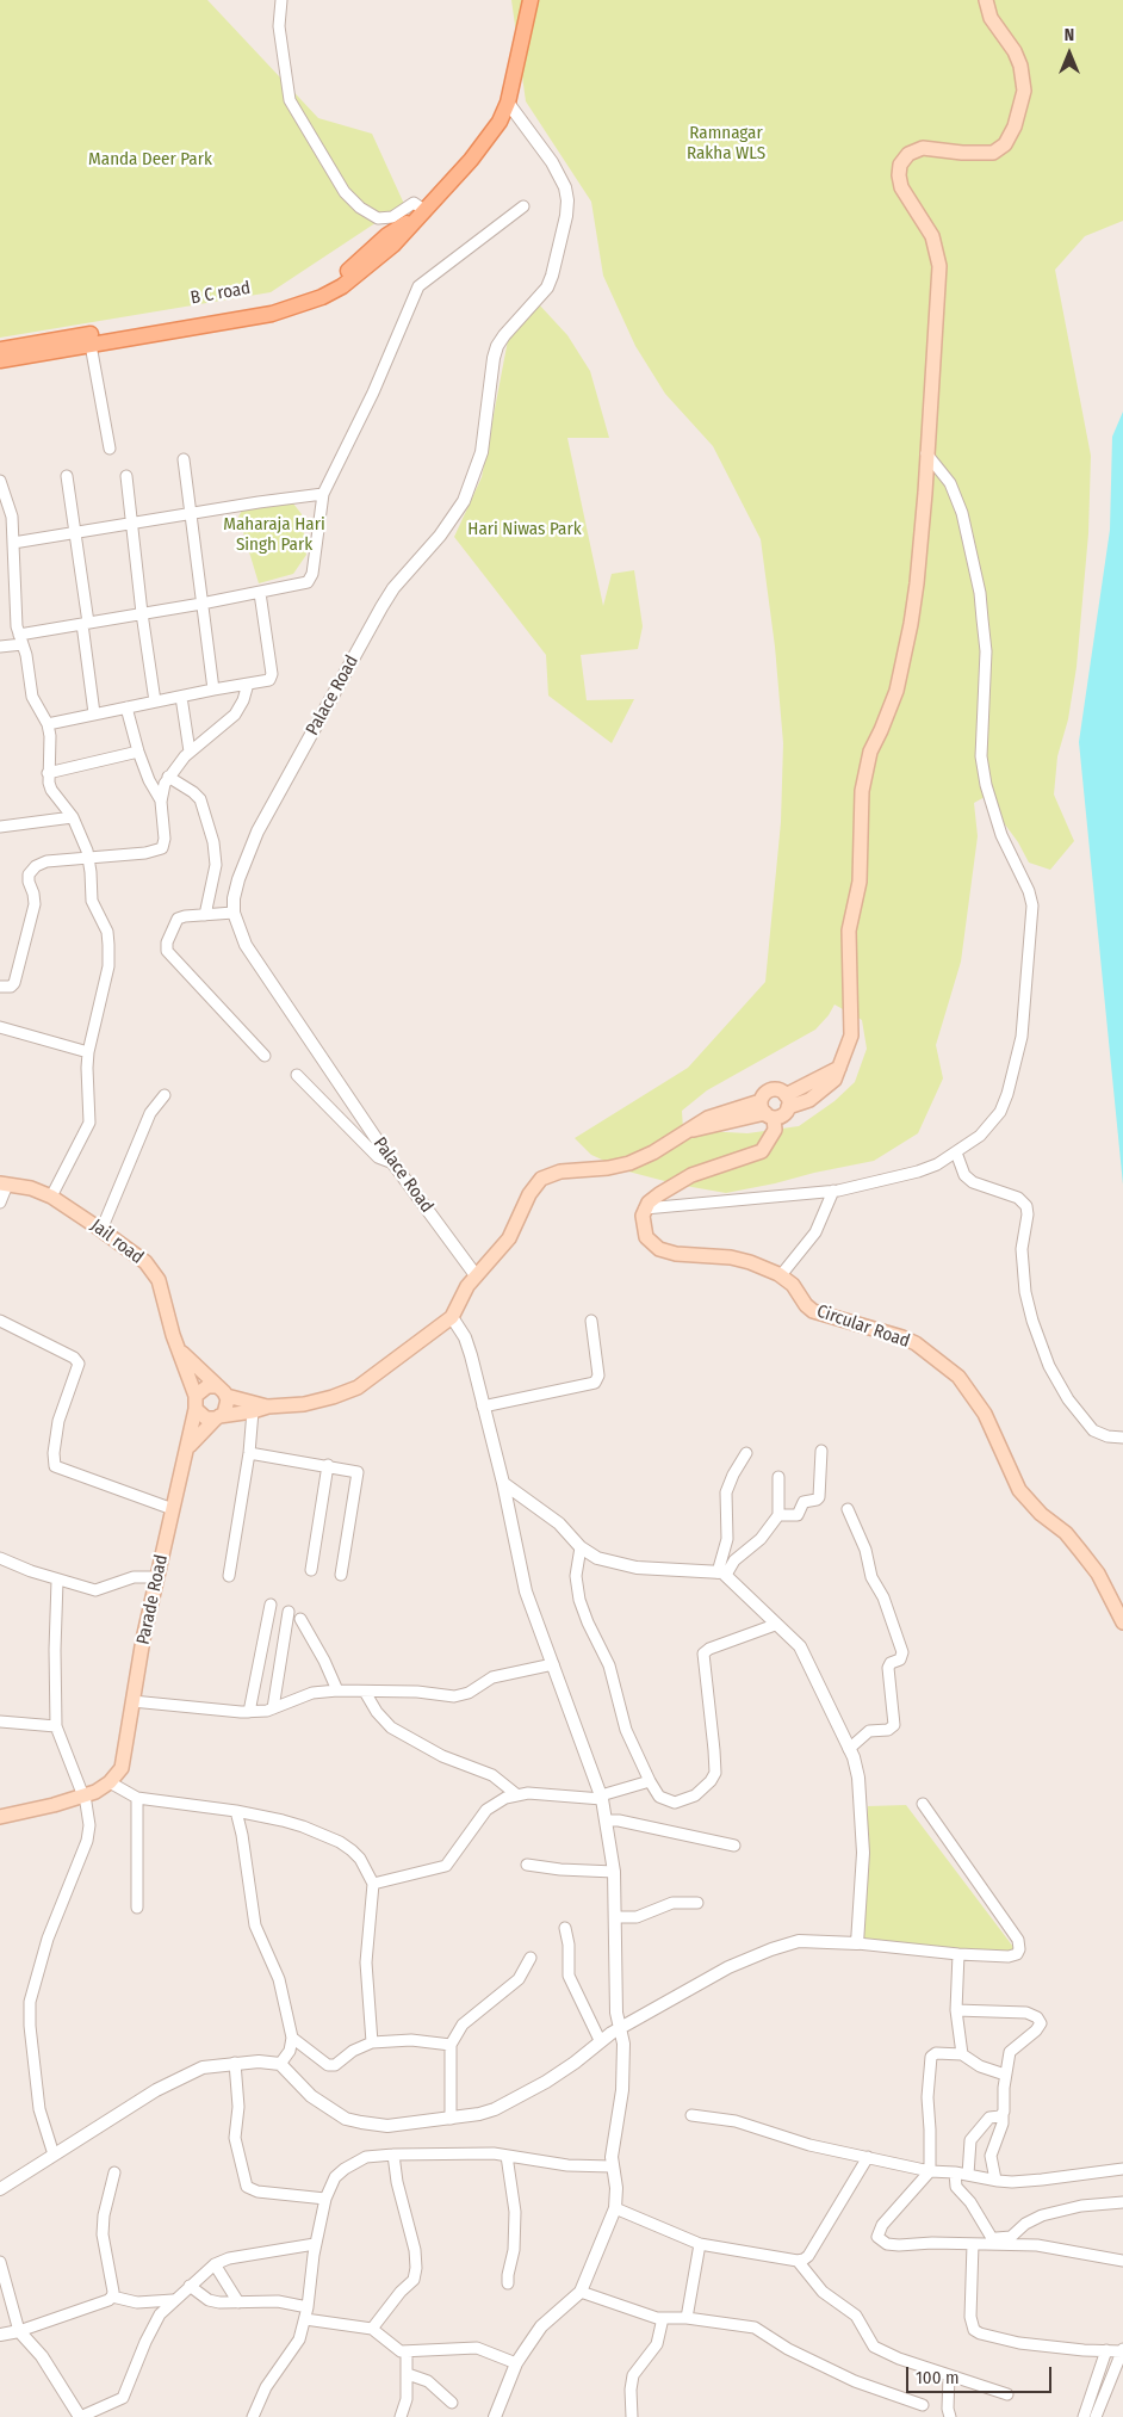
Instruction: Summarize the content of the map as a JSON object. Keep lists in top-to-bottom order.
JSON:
{
  "streets": {
    "main road": [
      "B C road",
      "Jail road",
      "Circular Road",
      "Parade Road"
    ],
    "street": ["Palace Road"]
  },
  "crossings": [
    ["Jail road", "Parade Road"]
  ],
  "parks": [
    "Ramnagar Rakha WLS",
    "Manda Deer Park",
    "Maharaja Hari Singh Park",
    "Hari Niwas Park"
  ],
  "scale_bar": "100 m",
  "north": "top"
}
